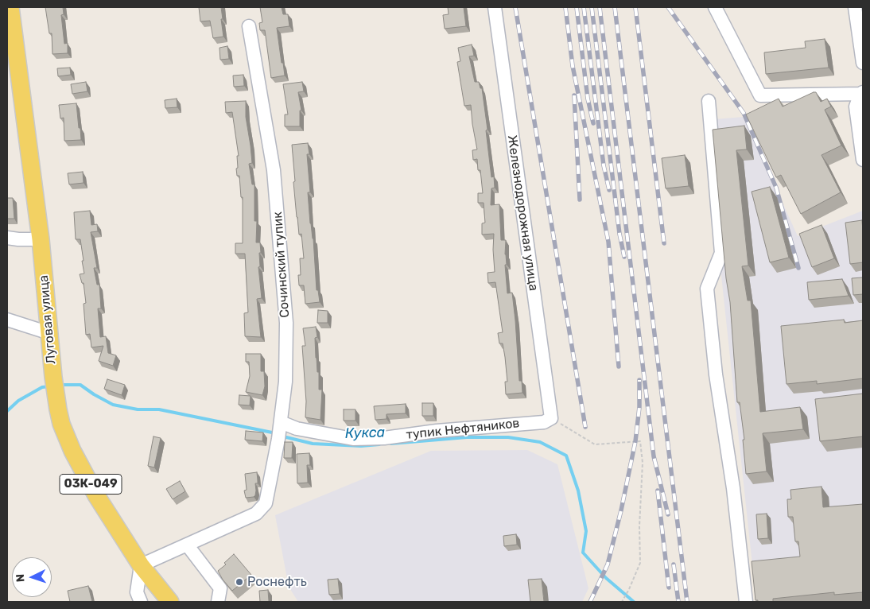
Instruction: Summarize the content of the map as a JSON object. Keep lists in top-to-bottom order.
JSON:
{
  "streets": {
    "main road": ["Луговая улица", "03К-049"],
    "street": ["Железнодорожная улица", "Сочинский тупик", "тупик Нефтяников"]
  },
  "crossings": [
    ["Железнодорожная улица", "тупик Нефтяников"],
    ["Сочинский тупик", "тупик Нефтяников"]
  ],
  "water": ["Кукса"],
  "places": ["Роснефть"],
  "north": "left"
}
